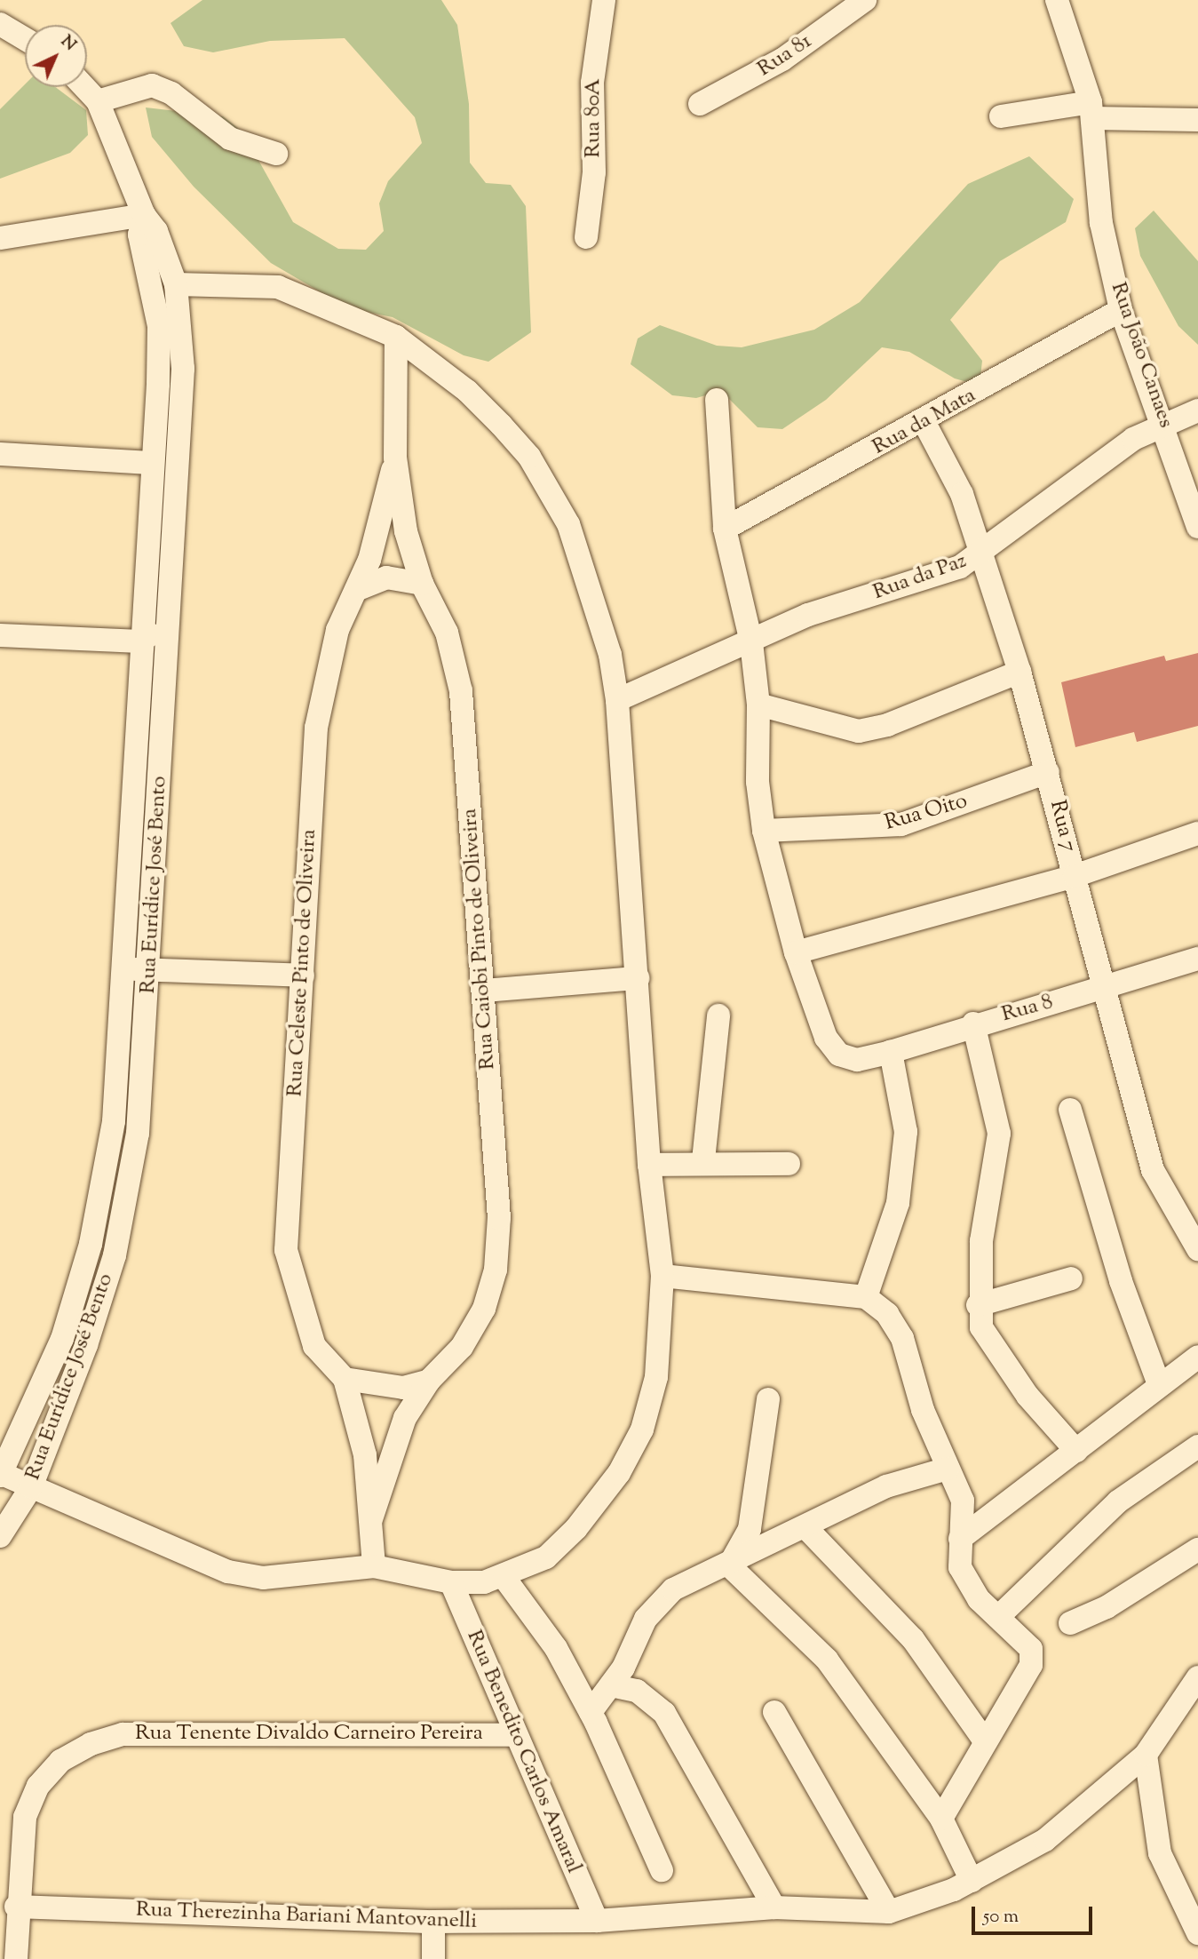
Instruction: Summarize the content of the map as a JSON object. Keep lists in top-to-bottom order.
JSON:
{
  "streets": {
    "street": [
      "Rua 81",
      "Rua 80A",
      "Rua João Canaes",
      "Rua da Mata",
      "Rua da Paz",
      "Rua Oito",
      "Rua 7",
      "Rua Eurídice José Bento",
      "Rua Caiobi Pinto de Oliveira",
      "Rua Celeste Pinto de Oliveira",
      "Rua 8",
      "Rua Tenente Divaldo Carneiro Pereira",
      "Rua Benedito Carlos Amaral",
      "Rua Therezinha Bariani Mantovanelli"
    ]
  },
  "crossings": [
    ["Rua João Canaes", "Rua da Mata"],
    ["Rua João Canaes", "Rua da Paz"],
    ["Rua da Mata", "Rua 7"],
    ["Rua da Paz", "Rua 7"],
    ["Rua Oito", "Rua 7"],
    ["Rua 7", "Rua 8"],
    ["Rua Caiobi Pinto de Oliveira", "Rua Celeste Pinto de Oliveira"],
    ["Rua Tenente Divaldo Carneiro Pereira", "Rua Benedito Carlos Amaral"],
    ["Rua Tenente Divaldo Carneiro Pereira", "Rua Therezinha Bariani Mantovanelli"],
    ["Rua Benedito Carlos Amaral", "Rua Therezinha Bariani Mantovanelli"]
  ],
  "scale_bar": "50 m",
  "north": "top right"
}
